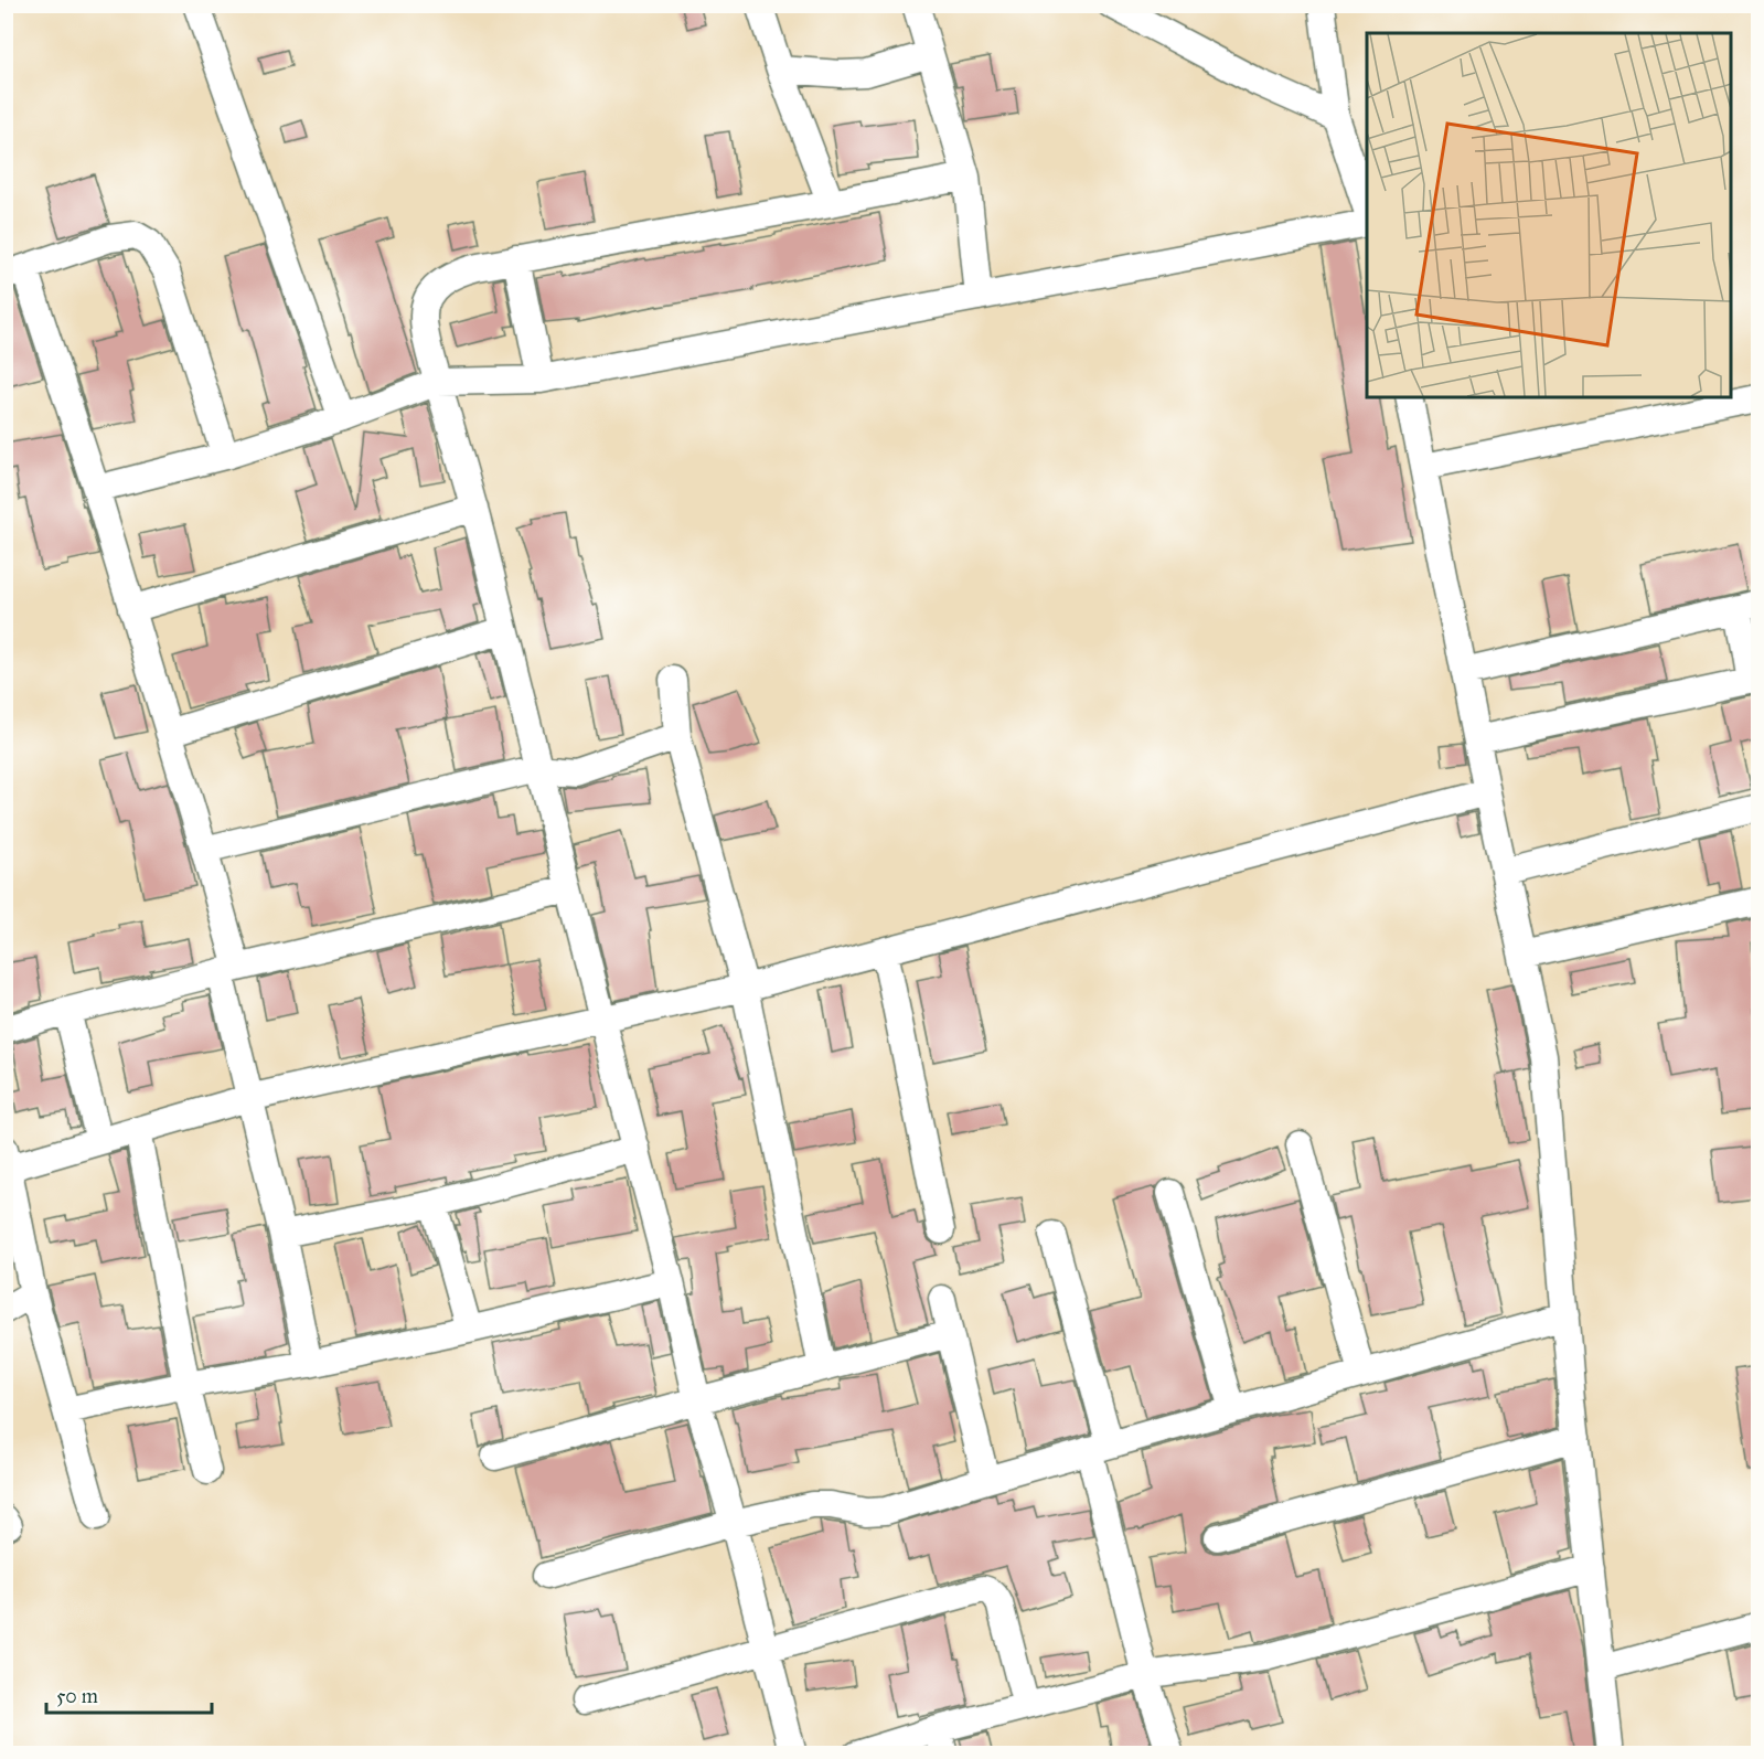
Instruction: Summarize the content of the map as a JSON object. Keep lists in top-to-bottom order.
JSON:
{
  "scale_bar": "50 m"
}
